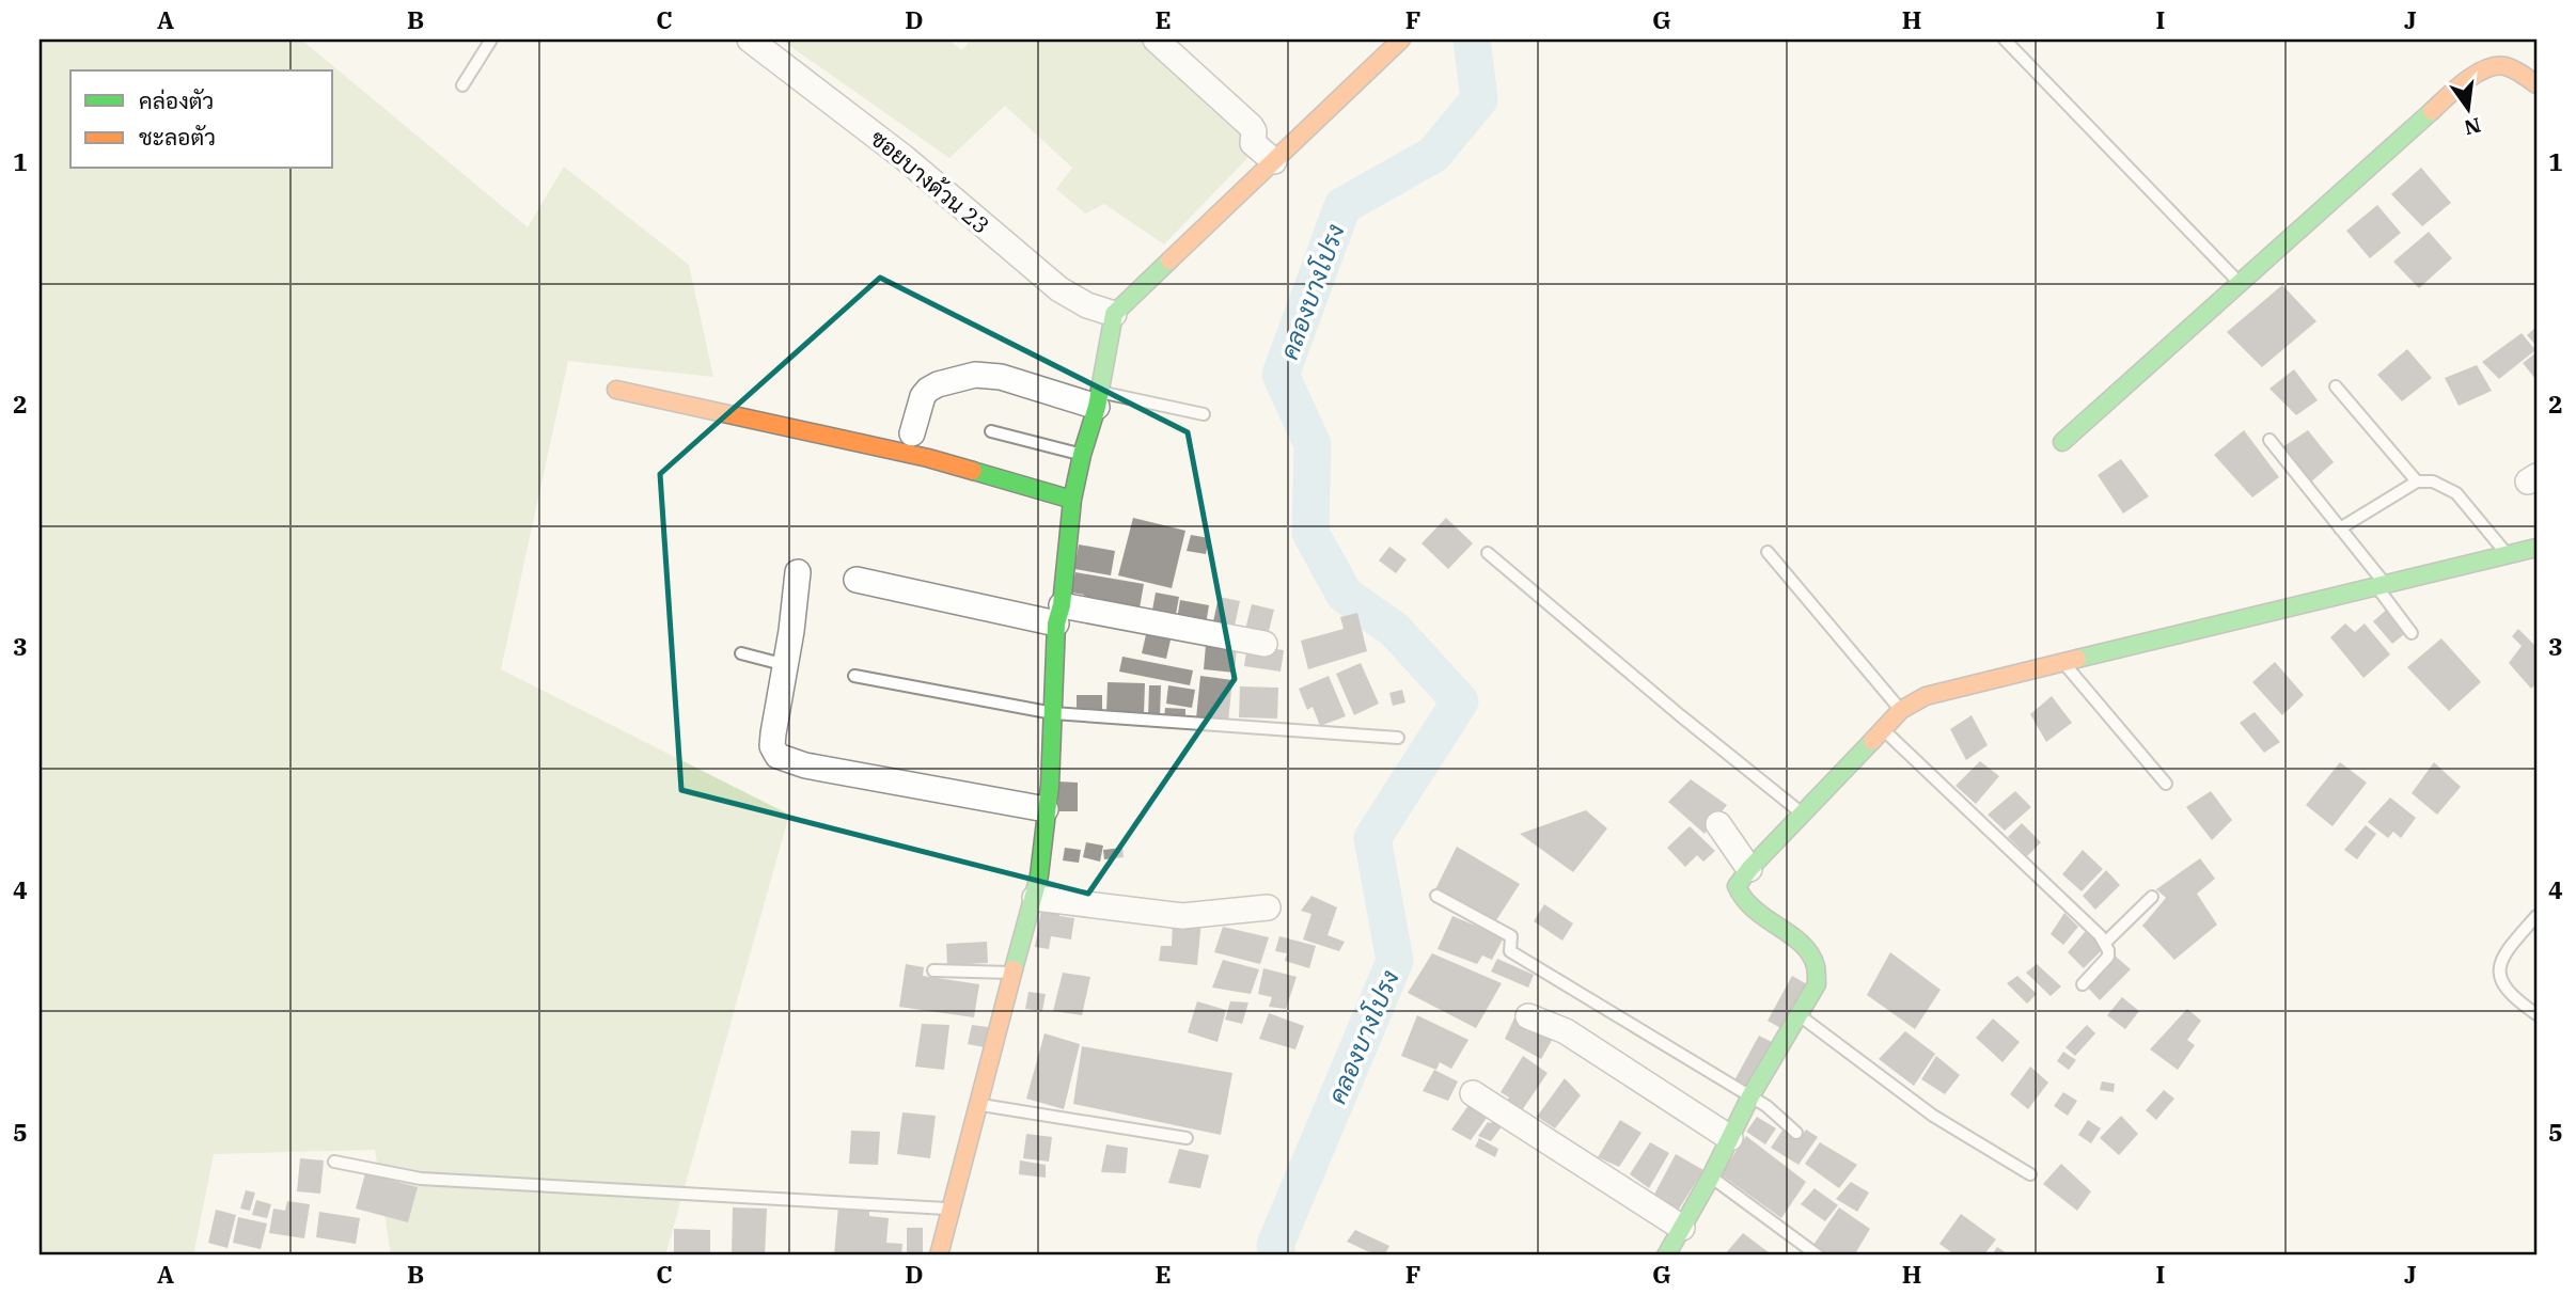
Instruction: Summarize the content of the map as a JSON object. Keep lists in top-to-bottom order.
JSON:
{
  "streets": {
    "street": ["ซอยบางด้วน 23"]
  },
  "water": ["คลองบางโปรง"],
  "legend": ["คล่องตัว", "ชะลอตัว"],
  "north": "bottom",
  "grid": {
    "columns": [
      "A",
      "B",
      "C",
      "D",
      "E",
      "F",
      "G",
      "H",
      "I",
      "J"
    ],
    "rows": [
      "1",
      "2",
      "3",
      "4",
      "5"
    ]
  }
}
